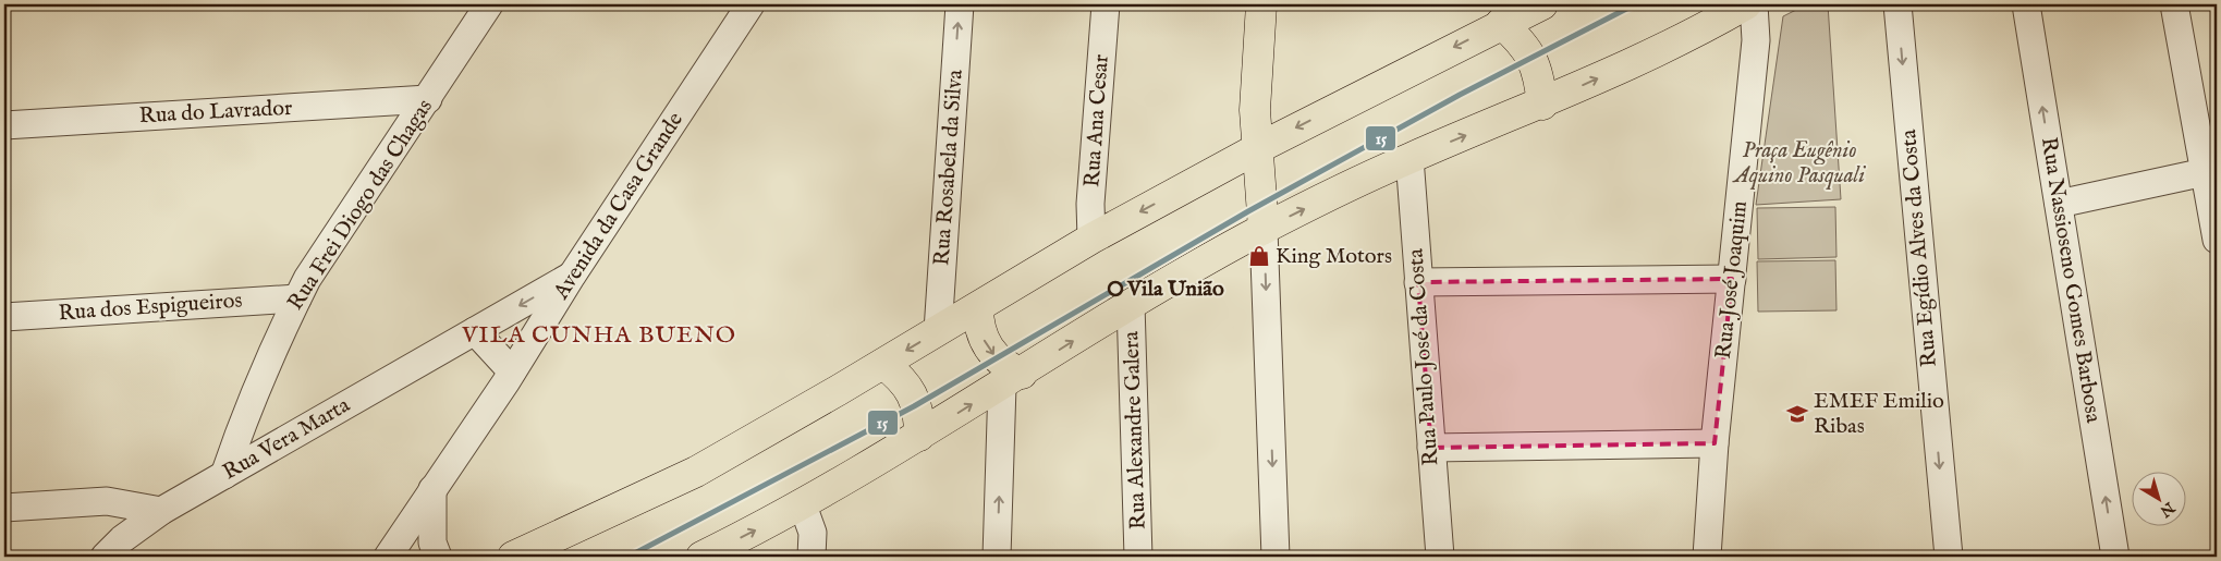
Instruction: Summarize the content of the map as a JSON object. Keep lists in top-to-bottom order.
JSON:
{
  "streets": {
    "street": [
      "Rua do Lavrador",
      "Rua Ana Cesar",
      "Rua Rosabela da Silva",
      "Rua Frei Diogo das Chagas",
      "Avenida da Casa Grande",
      "Rua Egídio Alves da Costa",
      "Rua José Joaquim",
      "Rua Nassioseno Gomes Barbosa",
      "Rua dos Espigueiros",
      "Rua Paulo José da Costa",
      "Rua Alexandre Galera",
      "Rua Vera Marta"
    ]
  },
  "crossings": [
    ["Rua do Lavrador", "Rua Frei Diogo das Chagas"],
    ["Rua Frei Diogo das Chagas", "Rua dos Espigueiros"],
    ["Rua Frei Diogo das Chagas", "Rua Vera Marta"],
    ["Avenida da Casa Grande", "Rua Vera Marta"]
  ],
  "one_way": ["Rua Rosabela da Silva", "Rua Egídio Alves da Costa"],
  "districts": ["VILA CUNHA BUENO"],
  "parks": ["Praça Eugênio Aquino Pasquali"],
  "places": {
    "shop": ["King Motors"],
    "other": ["Vila União"],
    "school or university": ["EMEF Emilio Ribas"]
  },
  "lines": ["transit line 15"],
  "north": "bottom right"
}
